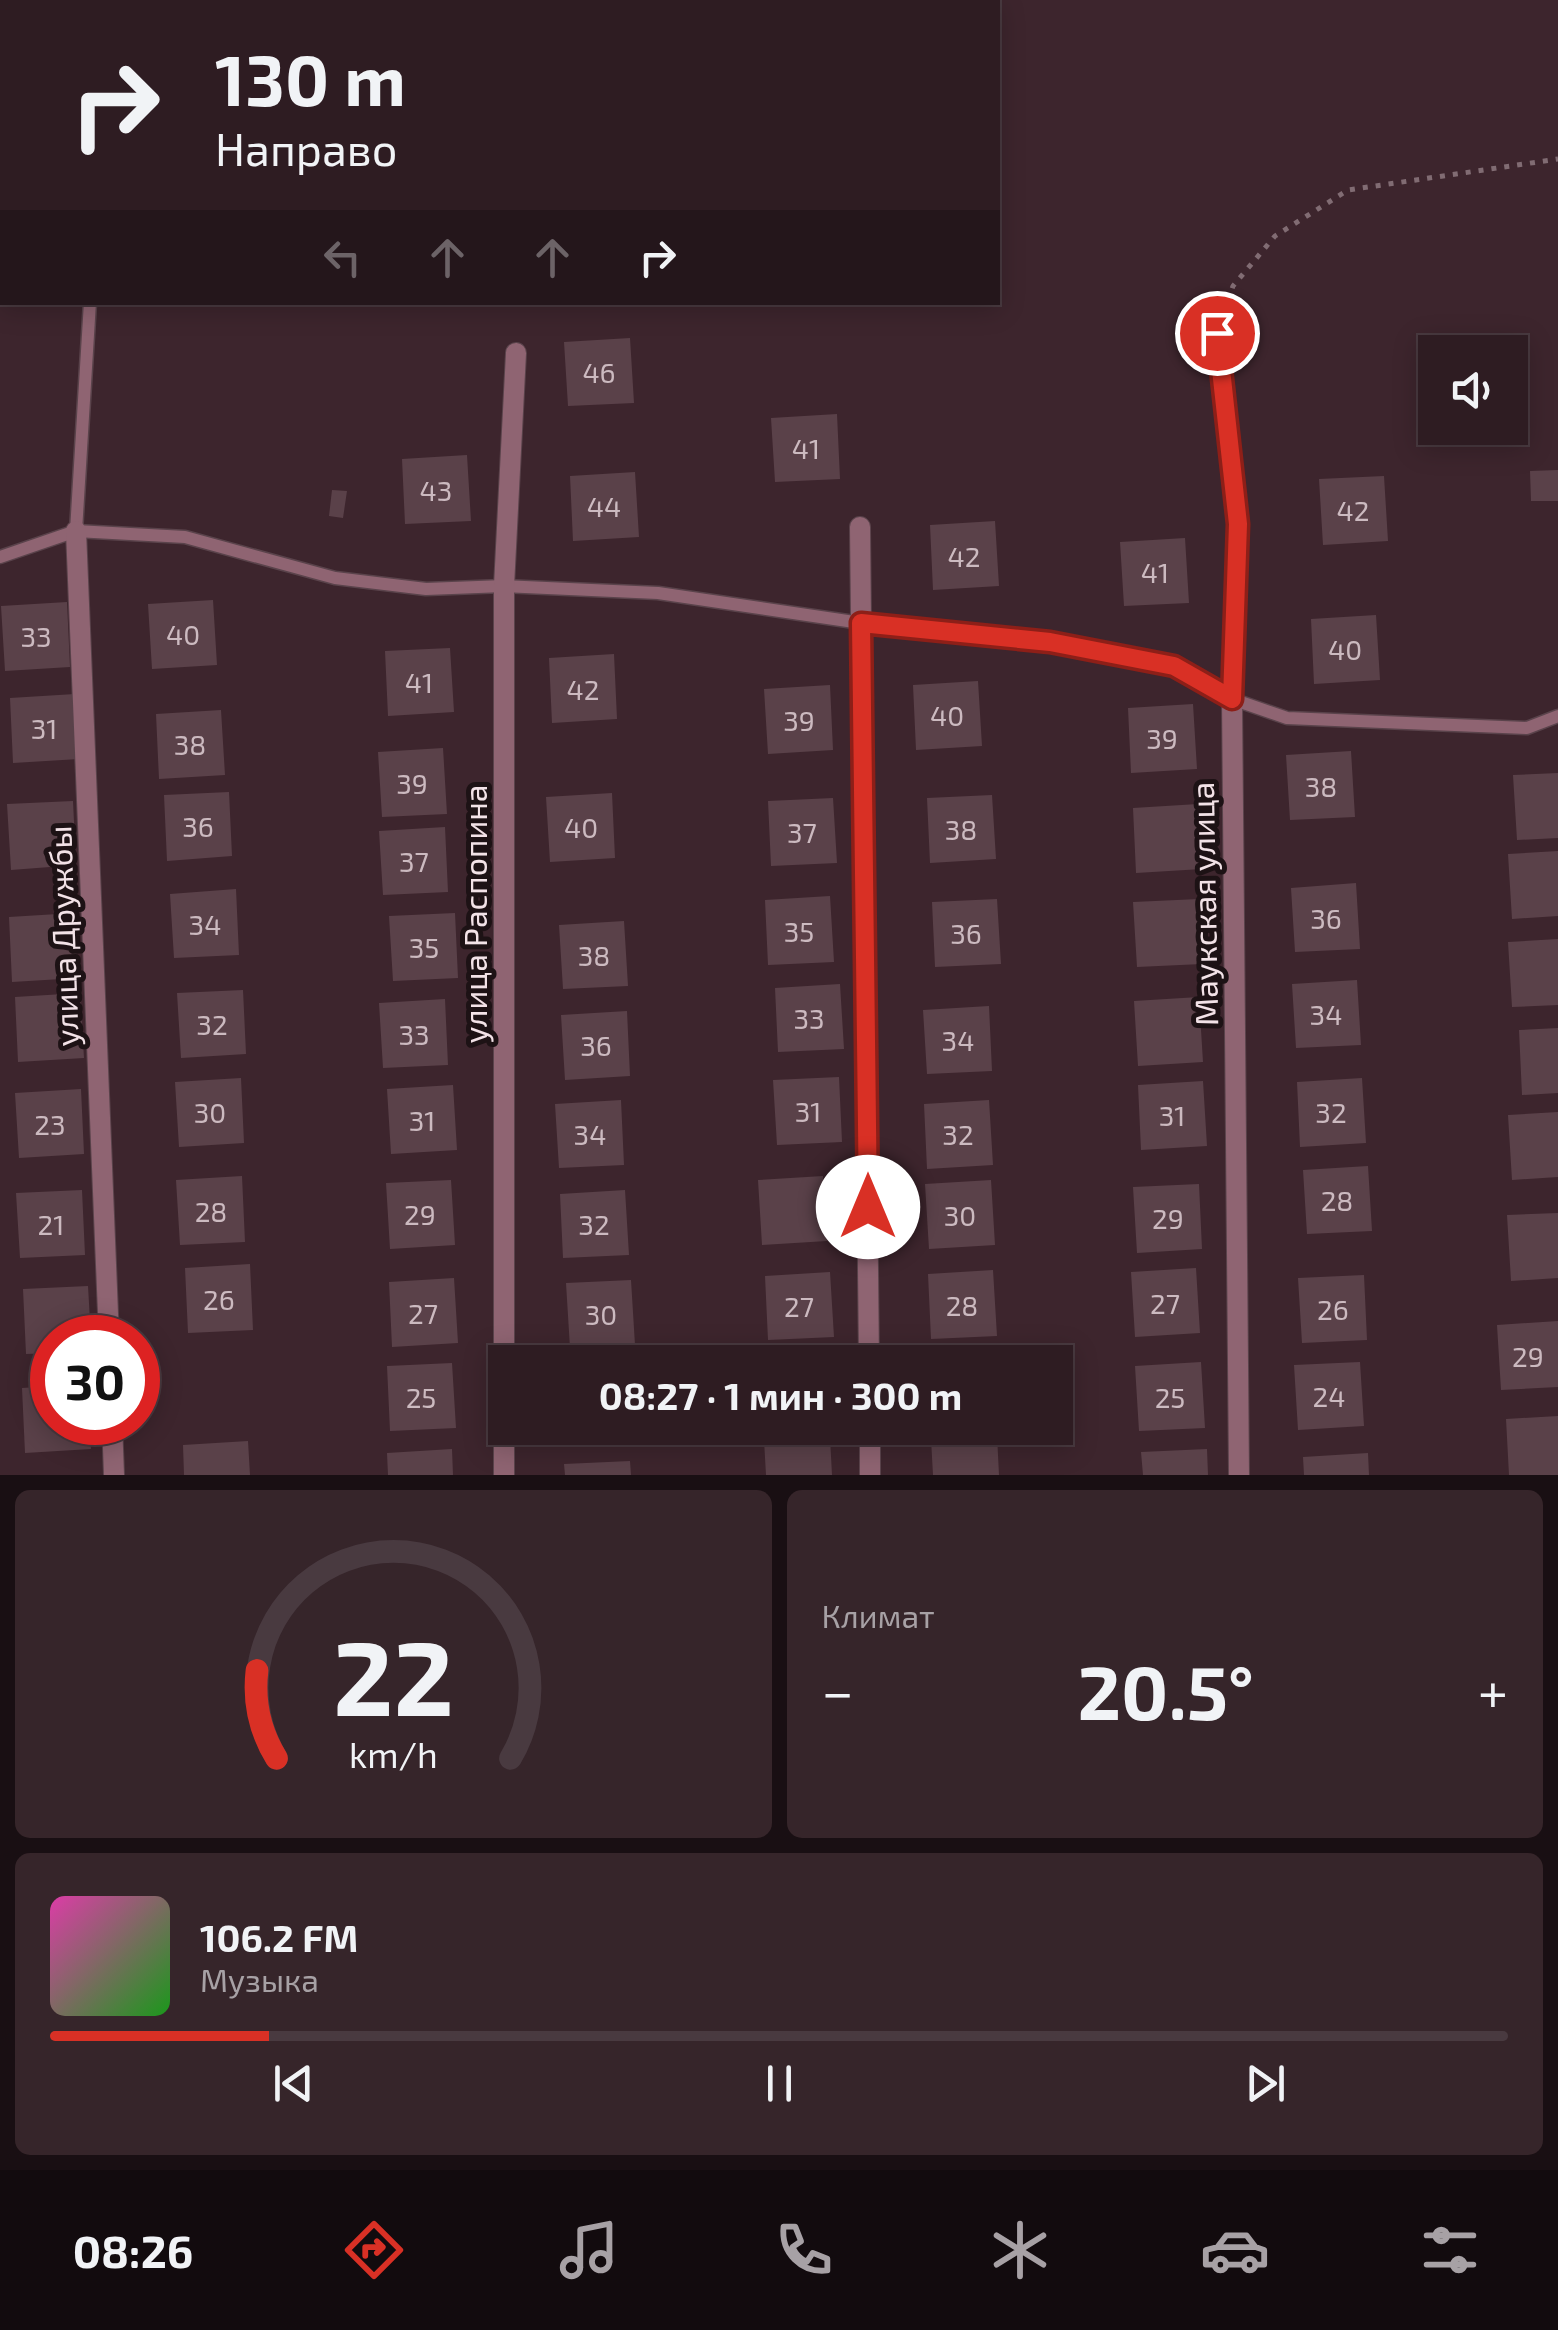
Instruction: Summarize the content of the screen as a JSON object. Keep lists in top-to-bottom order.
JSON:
{
  "streets": {
    "street": ["Маукская улица", "улица Распопина", "улица Дружбы"]
  },
  "house_numbers": [
    "46",
    "41",
    "43",
    "44",
    "42",
    "42",
    "41",
    "40",
    "33",
    "40",
    "41",
    "42",
    "40",
    "39",
    "31",
    "39",
    "38",
    "39",
    "38",
    "36",
    "40",
    "38",
    "37",
    "37",
    "36",
    "34",
    "35",
    "36",
    "35",
    "38",
    "34",
    "33",
    "32",
    "33",
    "34",
    "36",
    "31",
    "30",
    "32",
    "31",
    "31",
    "23",
    "34",
    "32",
    "28",
    "28",
    "29",
    "30",
    "29",
    "21",
    "32",
    "26",
    "27",
    "28",
    "27",
    "26",
    "27",
    "30",
    "29",
    "24",
    "25",
    "25"
  ],
  "page": {
    "turn": ["130 m", "Направо"],
    "limit": "30",
    "trip": "08:27 · 1 мин · 300 m",
    "tile": "Климат",
    "heat": ["−", "20.5°", "+"],
    "song": ["106.2 FM", "Музыка"],
    "tabs": "08:26",
    "gauge": ["22", "km/h"]
  }
}
